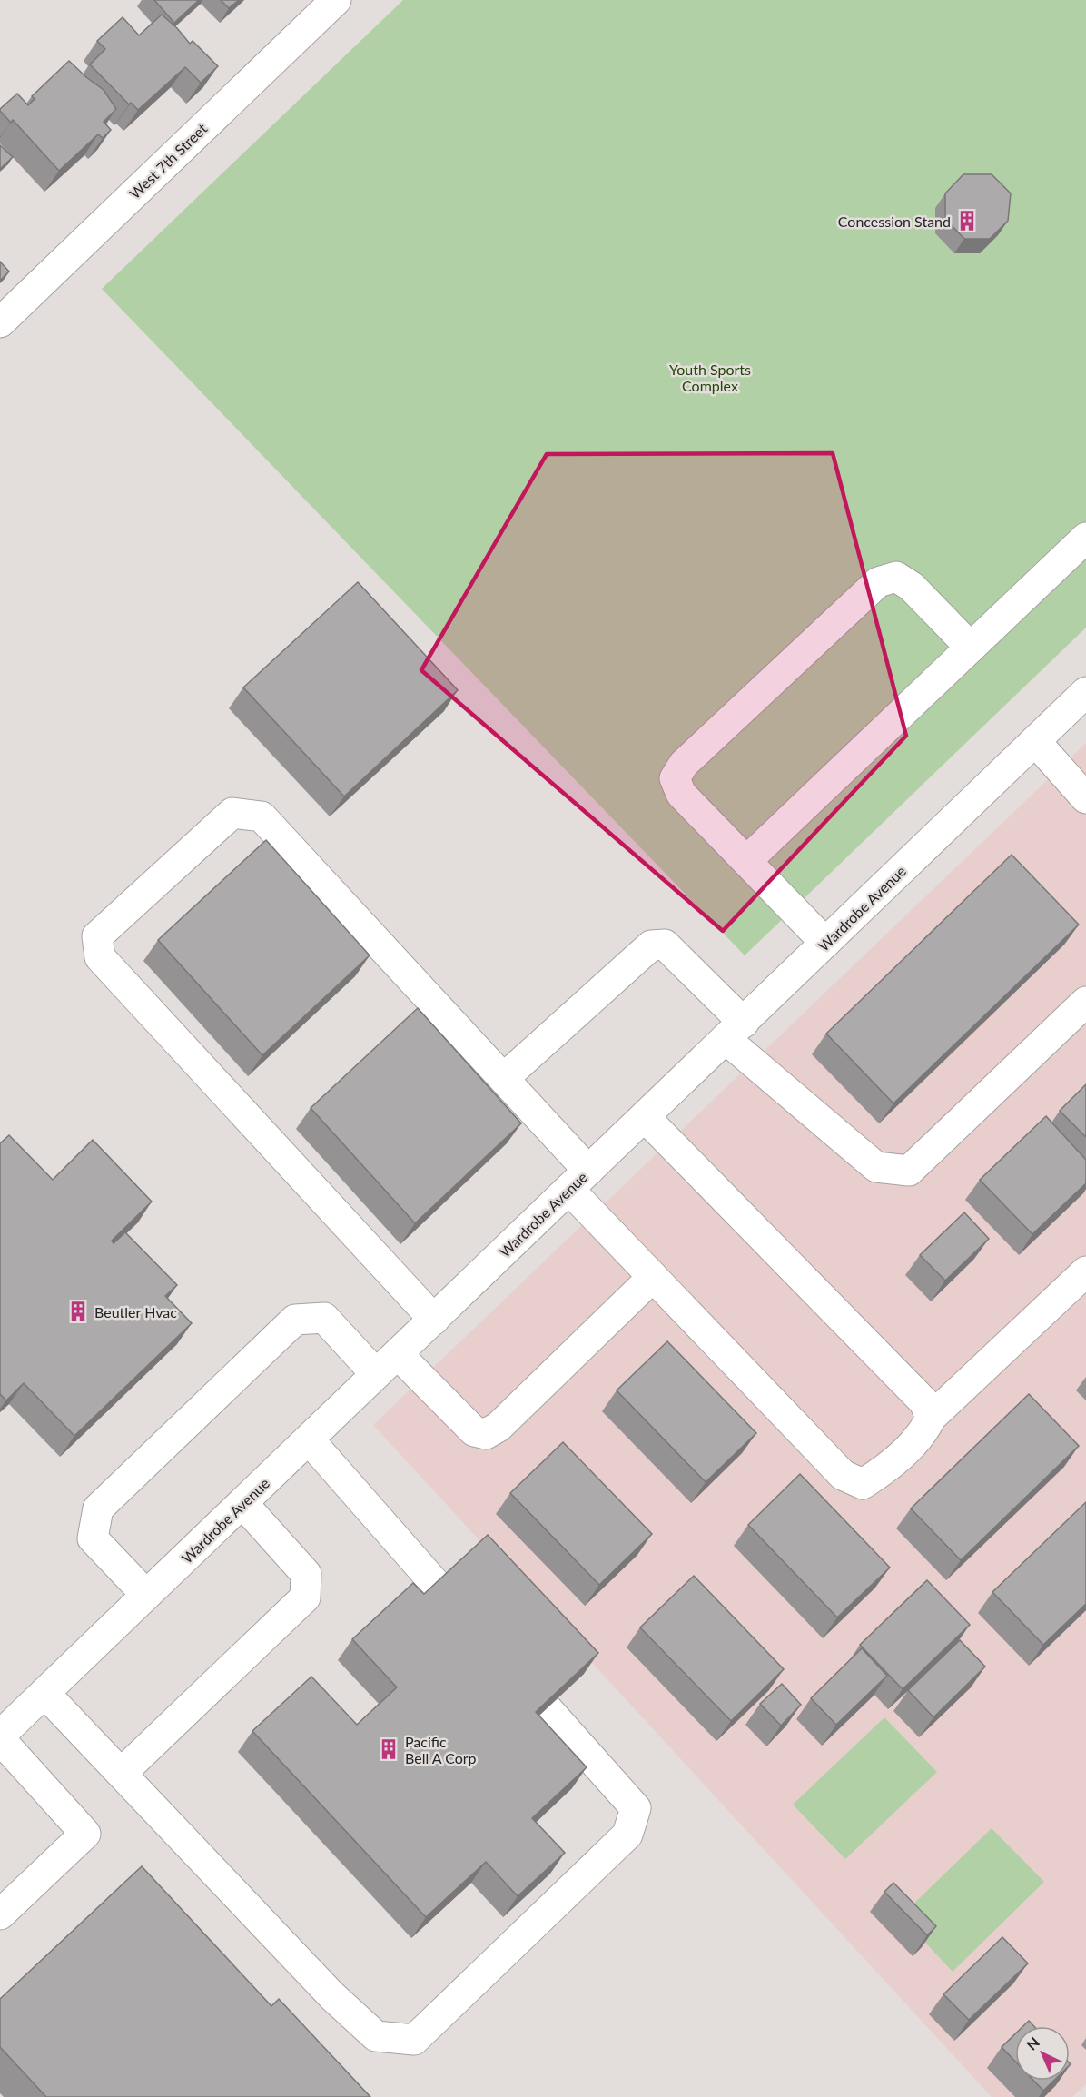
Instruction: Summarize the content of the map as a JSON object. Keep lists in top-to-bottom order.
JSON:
{
  "streets": {
    "street": ["West 7th Street", "Wardrobe Avenue"]
  },
  "parks": ["Youth Sports Complex"],
  "places": {
    "building": ["Concession Stand", "Beutler Hvac", "Pacific Bell A Corp"]
  },
  "north": "top left"
}
